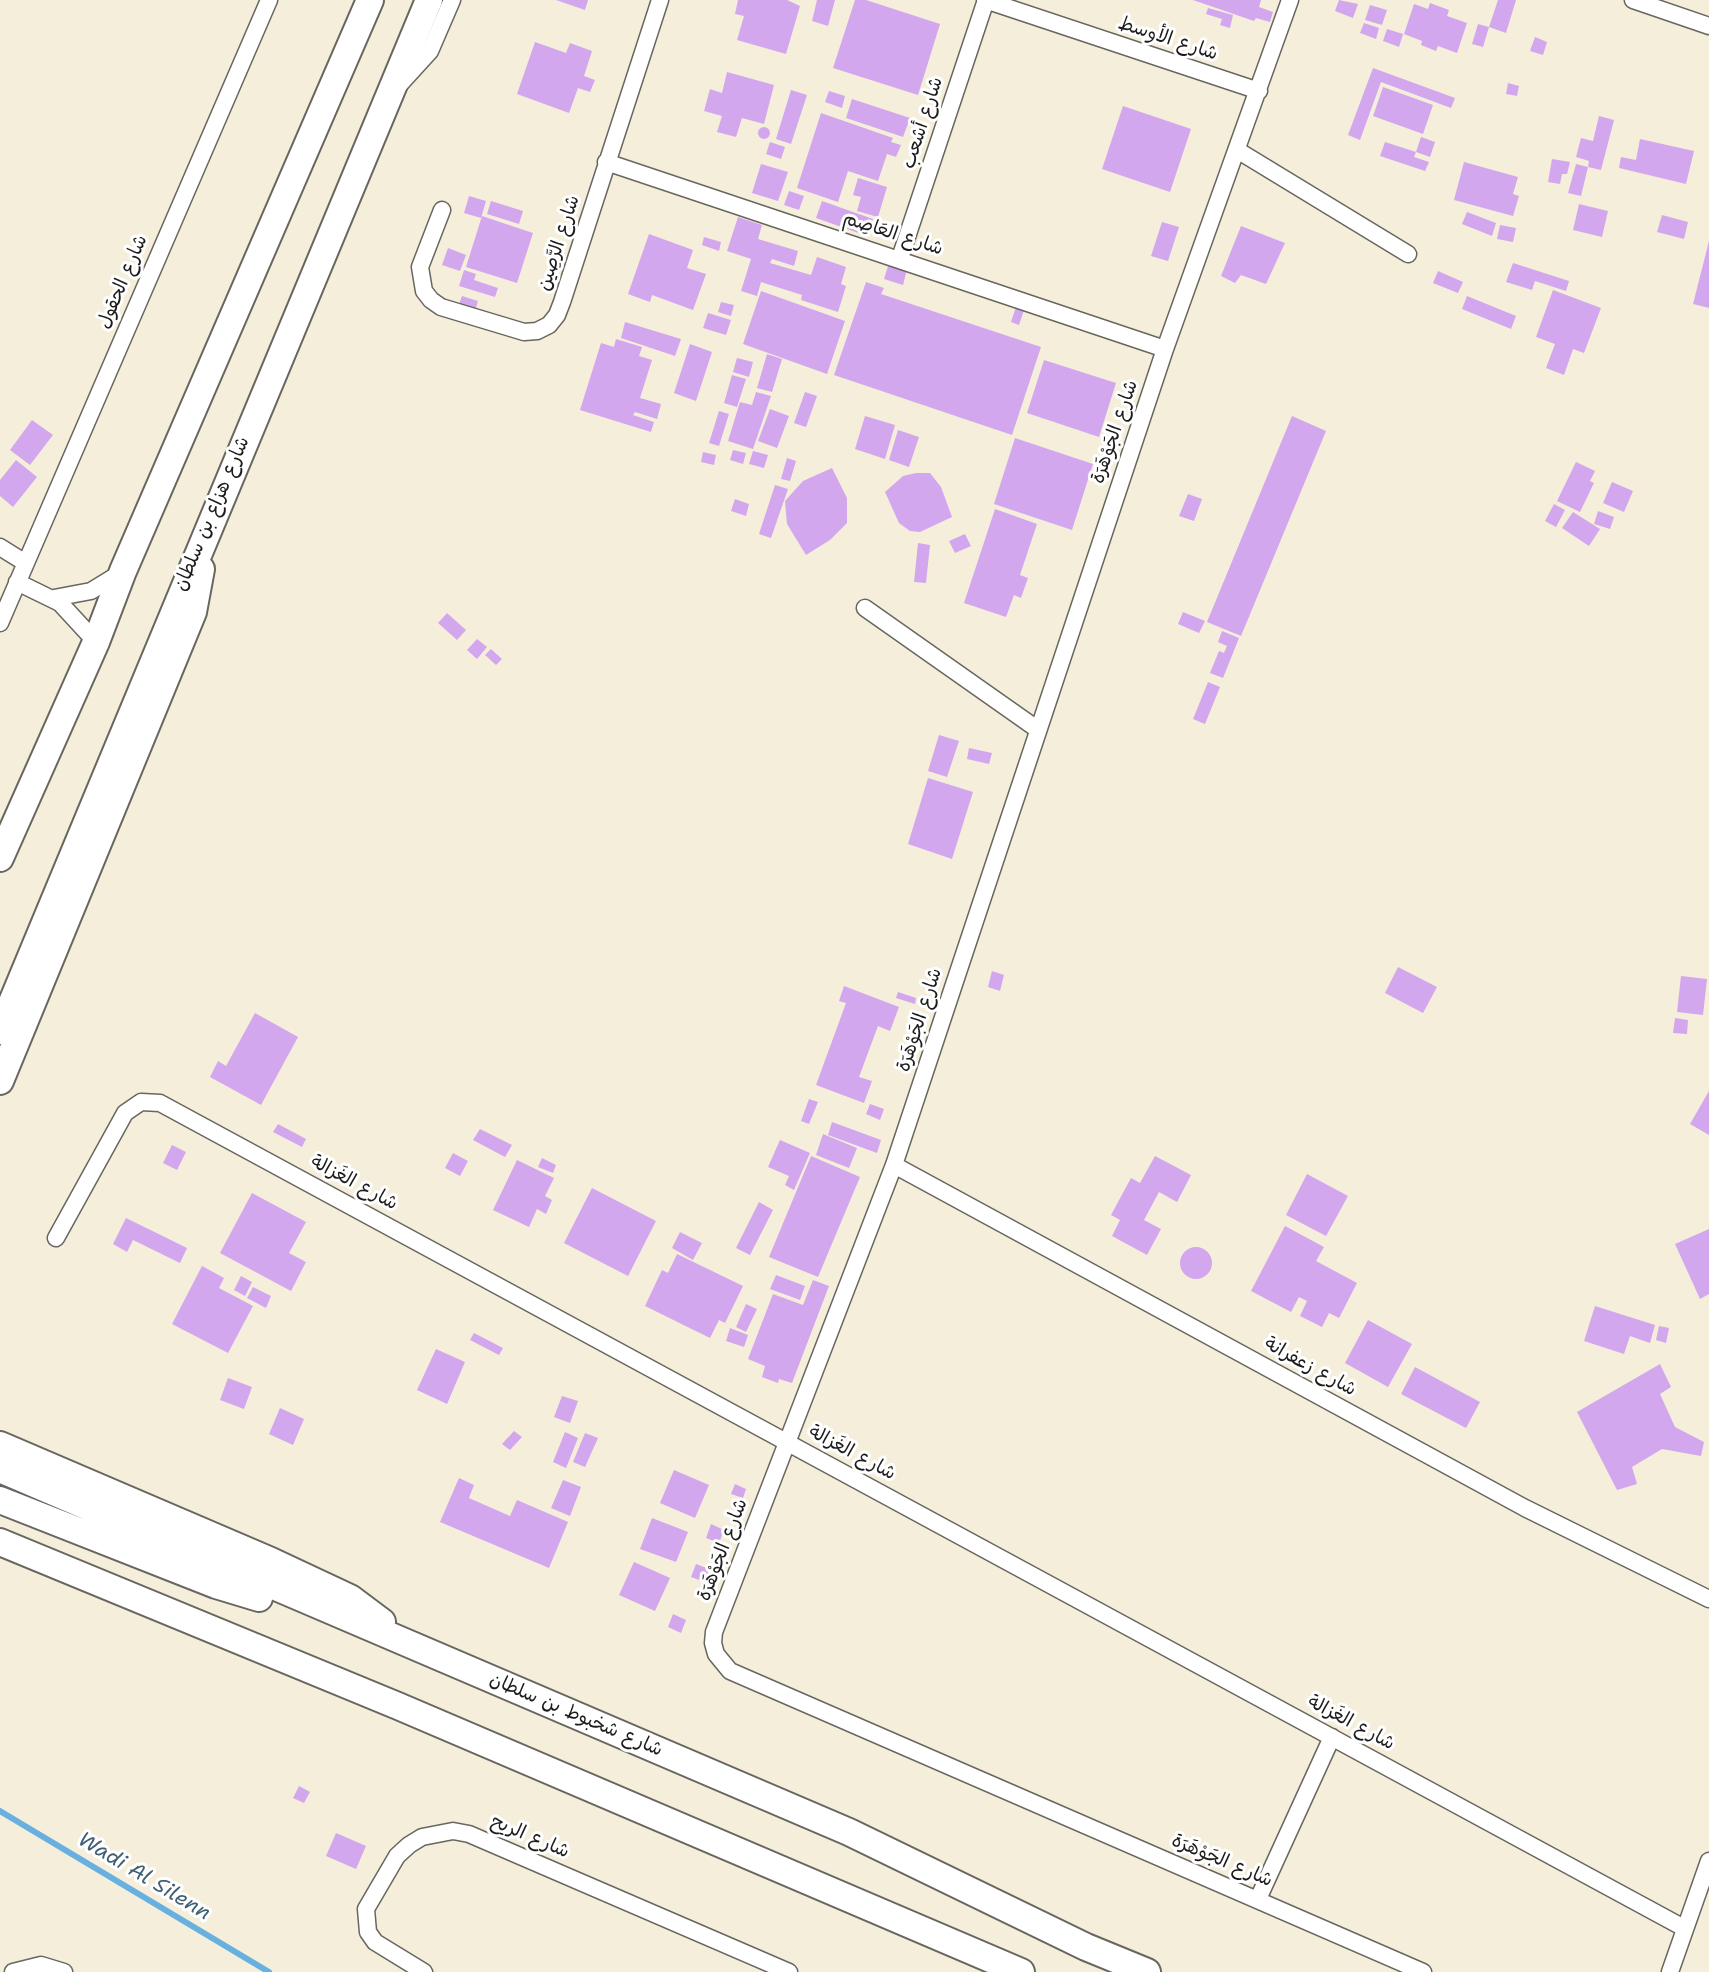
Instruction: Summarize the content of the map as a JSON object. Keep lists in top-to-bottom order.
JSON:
{
  "streets": {
    "main road": ["شارع هزاع بن سلطان", "شارع شخبوط بن سلطان"],
    "street": [
      "شارع الأوسط",
      "شارع أشعب",
      "شارع العَاصِم",
      "شارع الرَّصِين",
      "شارع الحقول",
      "شارع الجَوْهَرَة",
      "شارع الغَزالة",
      "شارع زعفرانة",
      "شارع الريح"
    ]
  },
  "crossings": [
    ["شارع الأوسط", "شارع أشعب"],
    ["شارع الأوسط", "شارع الجَوْهَرَة"],
    ["شارع أشعب", "شارع العَاصِم"],
    ["شارع العَاصِم", "شارع الرَّصِين"],
    ["شارع العَاصِم", "شارع الجَوْهَرَة"],
    ["شارع الجَوْهَرَة", "شارع الغَزالة"],
    ["شارع الجَوْهَرَة", "شارع زعفرانة"]
  ],
  "water": ["Wadi Al Silenn"]
}
